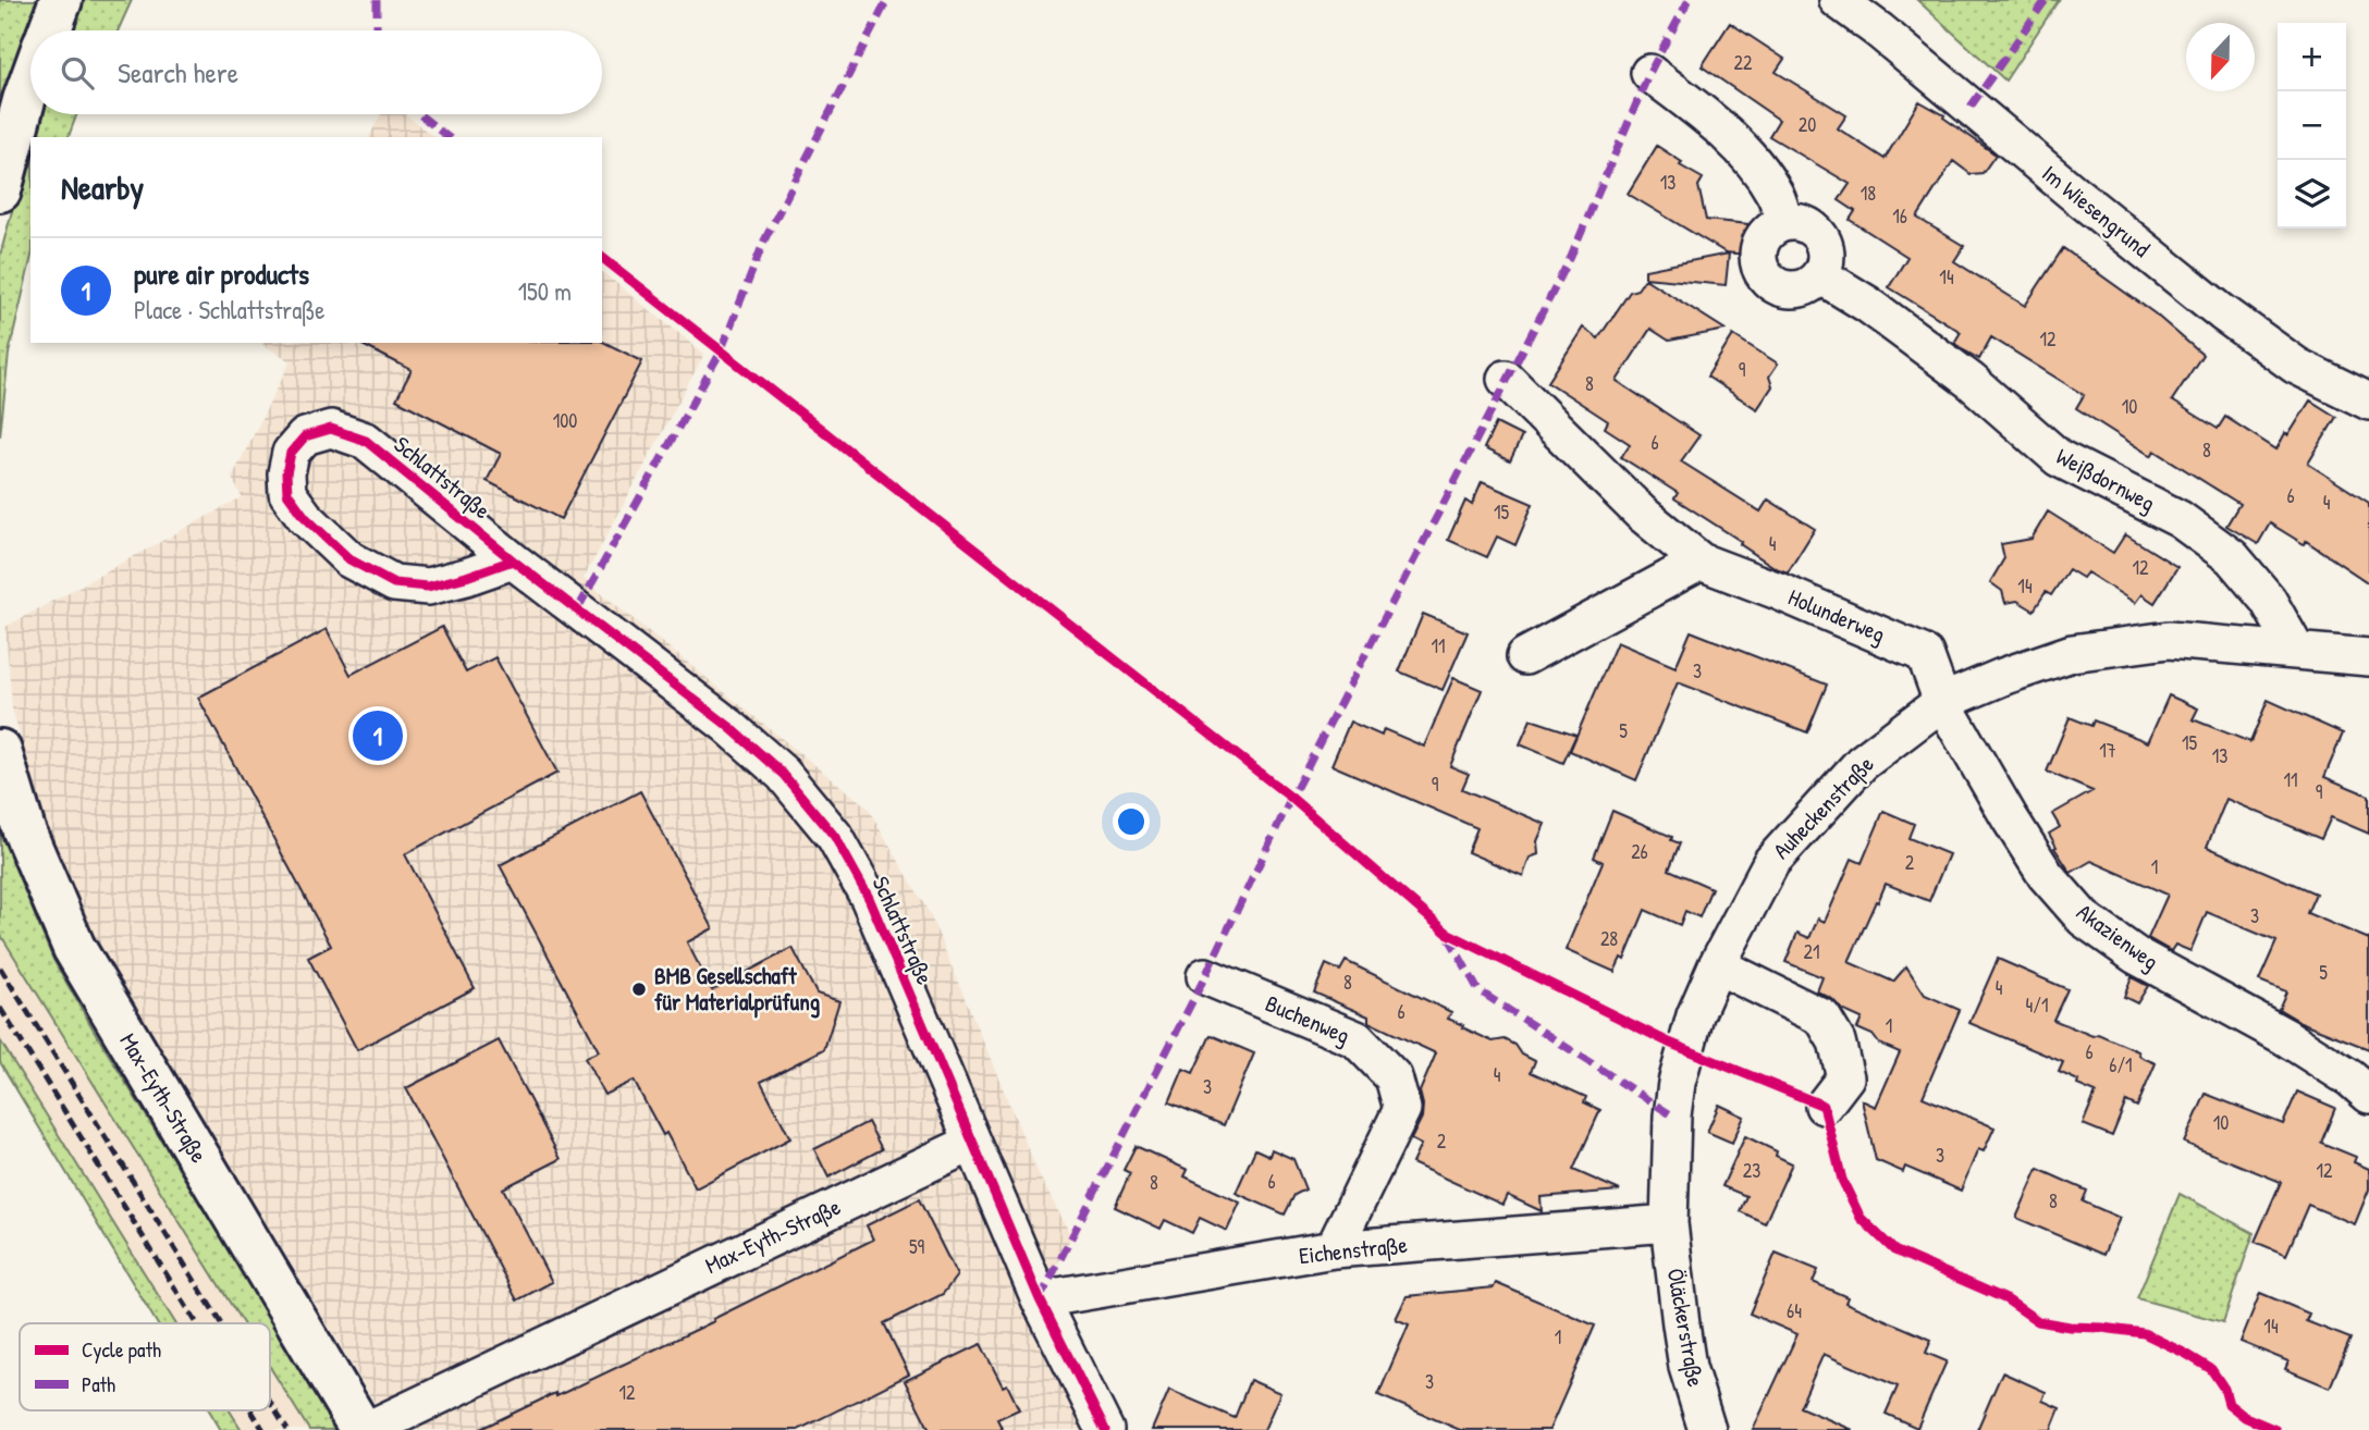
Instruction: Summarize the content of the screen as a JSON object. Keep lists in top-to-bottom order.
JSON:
{
  "streets": {
    "street": [
      "Im Wiesengrund",
      "Schlattstraße",
      "Weißdornweg",
      "Holunderweg",
      "Auheckenstraße",
      "Akazienweg",
      "Buchenweg",
      "Max-Eyth-Straße",
      "Eichenstraße",
      "Öläckerstraße"
    ]
  },
  "crossings": [
    ["Schlattstraße", "Max-Eyth-Straße"],
    ["Schlattstraße", "Eichenstraße"],
    ["Weißdornweg", "Auheckenstraße"],
    ["Holunderweg", "Auheckenstraße"],
    ["Holunderweg", "Akazienweg"],
    ["Auheckenstraße", "Akazienweg"],
    ["Auheckenstraße", "Eichenstraße"],
    ["Auheckenstraße", "Öläckerstraße"],
    ["Buchenweg", "Eichenstraße"],
    ["Eichenstraße", "Öläckerstraße"]
  ],
  "places": ["BMB Gesellschaft für Materialprüfung"],
  "house_numbers": [
    "22",
    "20",
    "13",
    "18",
    "16",
    "14",
    "12",
    "9",
    "8",
    "10",
    "100",
    "6",
    "8",
    "6",
    "4",
    "15",
    "4",
    "12",
    "14",
    "11",
    "3",
    "5",
    "15",
    "17",
    "13",
    "11",
    "9",
    "9",
    "26",
    "2",
    "1",
    "3",
    "28",
    "21",
    "5",
    "8",
    "4",
    "4/1",
    "6",
    "1",
    "6",
    "6/1",
    "4",
    "3",
    "10",
    "2",
    "3",
    "23",
    "12",
    "6",
    "8",
    "8",
    "59",
    "64",
    "14",
    "1",
    "3",
    "12"
  ],
  "legend": ["Cycle path", "Path"],
  "north": "bottom",
  "page": {
    "map_buttons": ["+", "−"],
    "search": "Search here",
    "heading": "Nearby",
    "list": [
      {
        "mark": "1",
        "name": "pure air products",
        "note": "Place · Schlattstraße",
        "value": "150 m"
      }
    ],
    "pins": "1"
  }
}
